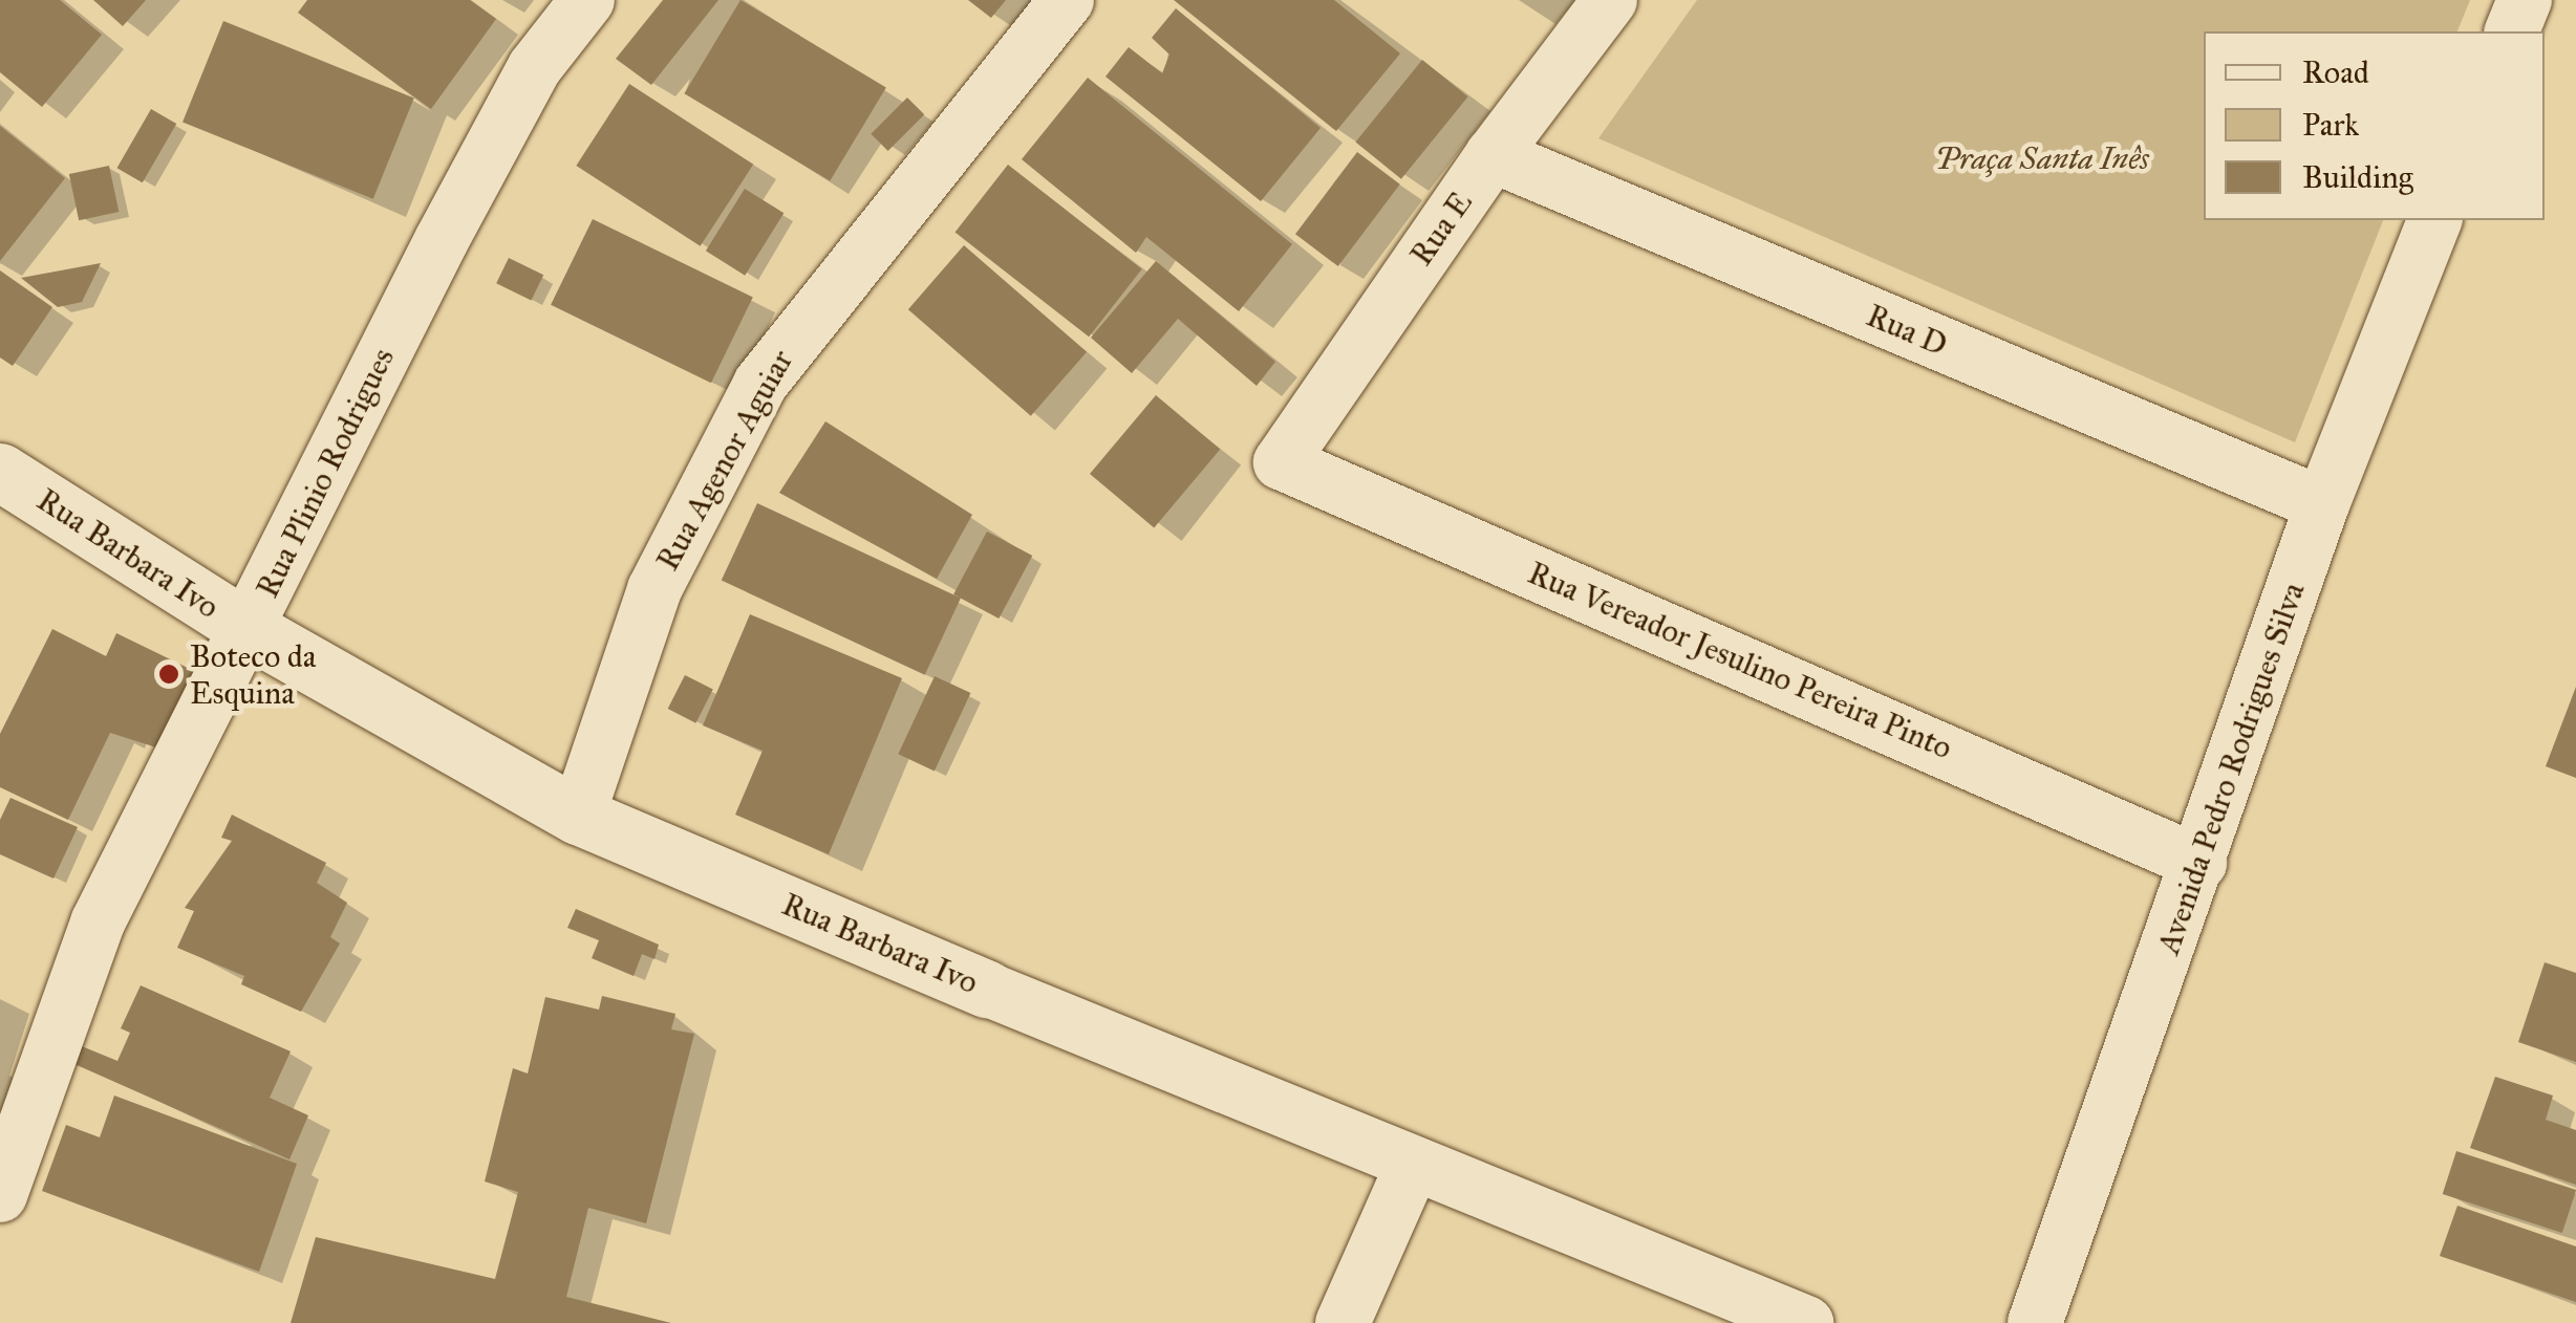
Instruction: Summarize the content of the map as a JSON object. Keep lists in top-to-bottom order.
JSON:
{
  "streets": {
    "street": [
      "Rua E",
      "Rua D",
      "Rua Agenor Aguiar",
      "Rua Plinio Rodrigues",
      "Rua Barbara Ivo",
      "Rua Vereador Jesulino Pereira Pinto",
      "Avenida Pedro Rodrigues Silva"
    ]
  },
  "crossings": [
    ["Rua E", "Rua D"],
    ["Rua E", "Rua Vereador Jesulino Pereira Pinto"],
    ["Rua D", "Avenida Pedro Rodrigues Silva"],
    ["Rua Agenor Aguiar", "Rua Barbara Ivo"],
    ["Rua Plinio Rodrigues", "Rua Barbara Ivo"],
    ["Rua Vereador Jesulino Pereira Pinto", "Avenida Pedro Rodrigues Silva"]
  ],
  "parks": ["Praça Santa Inês"],
  "places": ["Boteco da Esquina"],
  "legend": ["Road", "Park", "Building"]
}
